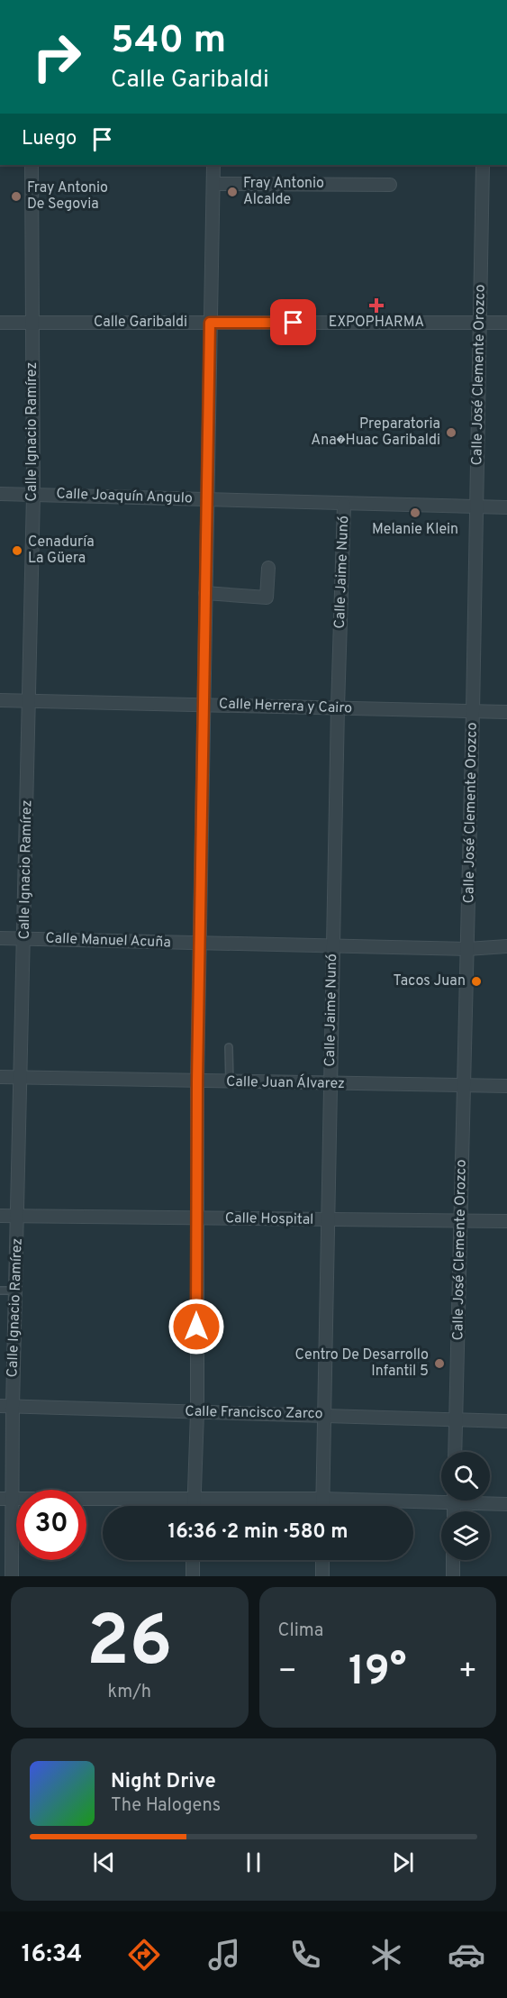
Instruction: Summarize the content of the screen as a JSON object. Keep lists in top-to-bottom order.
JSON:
{
  "streets": {
    "street": [
      "Calle Garibaldi",
      "Calle José Clemente Orozco",
      "Calle Ignacio Ramírez",
      "Calle Joaquín Angulo",
      "Calle Jaime Nunó",
      "Calle Herrera y Cairo",
      "Calle Manuel Acuña",
      "Calle Juan Álvarez",
      "Calle Hospital",
      "Calle Francisco Zarco"
    ]
  },
  "crossings": [
    ["Calle Garibaldi", "Calle José Clemente Orozco"],
    ["Calle Garibaldi", "Calle Ignacio Ramírez"],
    ["Calle José Clemente Orozco", "Calle Joaquín Angulo"],
    ["Calle José Clemente Orozco", "Calle Herrera y Cairo"],
    ["Calle José Clemente Orozco", "Calle Manuel Acuña"],
    ["Calle José Clemente Orozco", "Calle Juan Álvarez"],
    ["Calle José Clemente Orozco", "Calle Hospital"],
    ["Calle José Clemente Orozco", "Calle Francisco Zarco"],
    ["Calle Ignacio Ramírez", "Calle Joaquín Angulo"],
    ["Calle Ignacio Ramírez", "Calle Herrera y Cairo"],
    ["Calle Ignacio Ramírez", "Calle Manuel Acuña"],
    ["Calle Ignacio Ramírez", "Calle Juan Álvarez"],
    ["Calle Ignacio Ramírez", "Calle Hospital"],
    ["Calle Ignacio Ramírez", "Calle Francisco Zarco"],
    ["Calle Joaquín Angulo", "Calle Jaime Nunó"],
    ["Calle Jaime Nunó", "Calle Herrera y Cairo"],
    ["Calle Jaime Nunó", "Calle Manuel Acuña"],
    ["Calle Jaime Nunó", "Calle Juan Álvarez"],
    ["Calle Jaime Nunó", "Calle Hospital"],
    ["Calle Jaime Nunó", "Calle Francisco Zarco"]
  ],
  "places": {
    "other": [
      "Fray Antonio Alcalde",
      "Fray Antonio De Segovia",
      "Preparatoria Ana�Huac Garibaldi",
      "Melanie Klein",
      "Cenaduría La Güera",
      "Tacos Juan",
      "Centro De Desarrollo Infantil 5"
    ],
    "health": ["EXPOPHARMA"]
  },
  "page": {
    "turn": ["540 m", "Calle Garibaldi"],
    "then": "Luego",
    "limit": "30",
    "trip": "16:36 · 2 min · 580 m",
    "tile": [
      ["26", "km/h"],
      "Clima"
    ],
    "heat": ["−", "19°", "+"],
    "song": ["Night Drive", "The Halogens"],
    "tabs": "16:34"
  }
}
